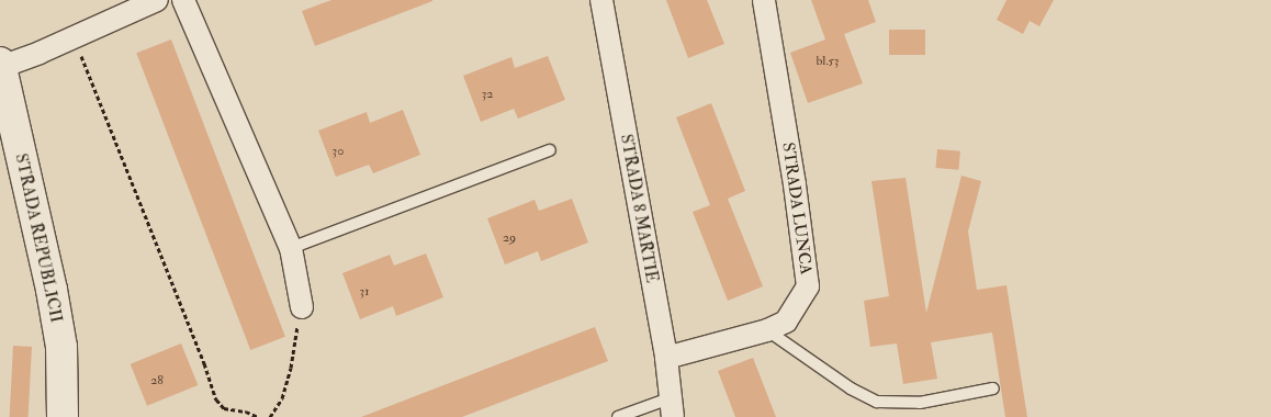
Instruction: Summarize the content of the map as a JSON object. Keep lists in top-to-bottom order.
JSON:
{
  "streets": {
    "main road": ["STRADA REPUBLICII"],
    "street": ["STRADA 8 MARTIE", "STRADA LUNCA"]
  },
  "crossings": [
    ["STRADA 8 MARTIE", "STRADA LUNCA"]
  ],
  "house_numbers": [
    "bl.53",
    "32",
    "30",
    "29",
    "31",
    "28"
  ]
}
